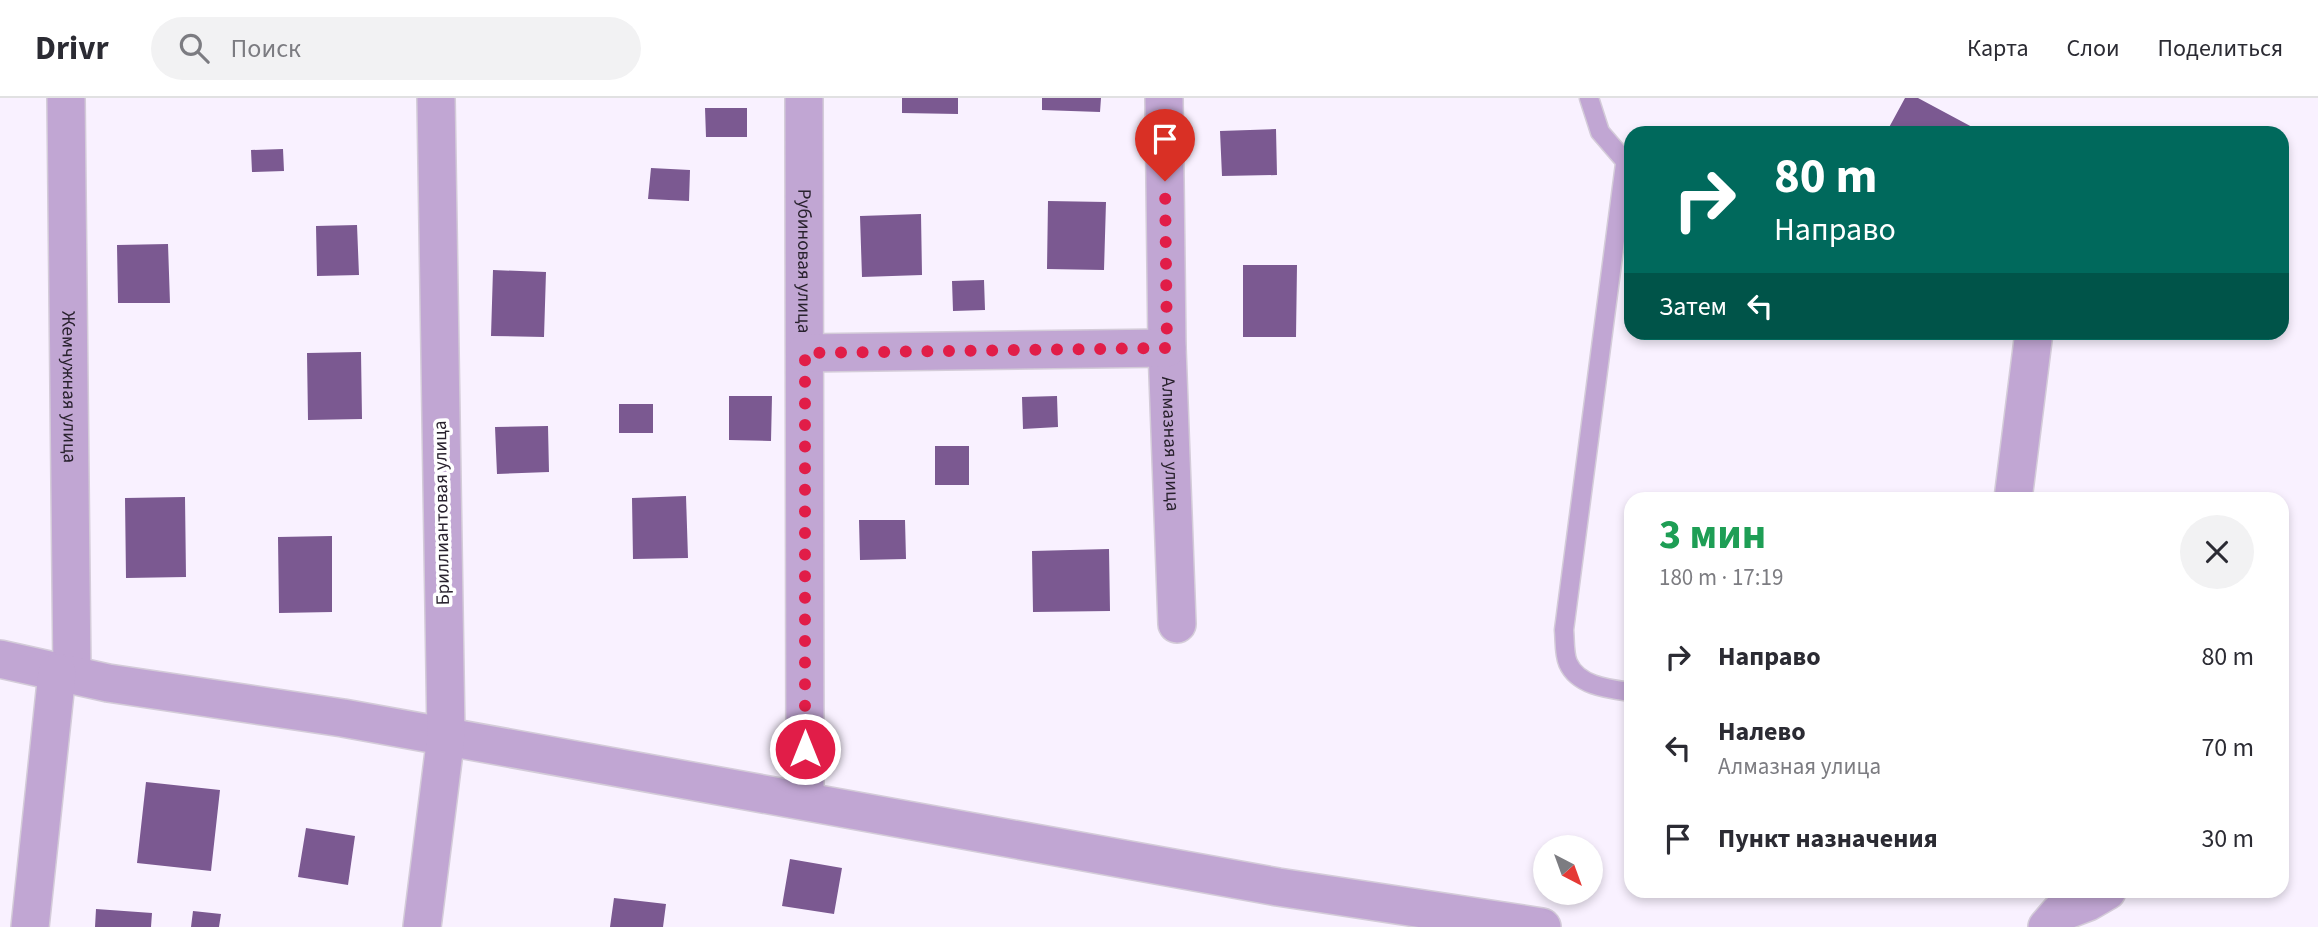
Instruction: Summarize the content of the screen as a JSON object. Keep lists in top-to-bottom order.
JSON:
{
  "streets": {
    "street": [
      "Рубиновая улица",
      "Жемчужная улица",
      "Алмазная улица",
      "Бриллиантовая улица"
    ]
  },
  "north": "bottom right",
  "page": {
    "header": "Drivr",
    "search": "Поиск",
    "nav": ["Карта", "Слои", "Поделиться"],
    "turn": ["80 m", "Направо"],
    "then": "Затем",
    "heading": ["3 мин", "180 m · 17:19"],
    "list": [
      {
        "name": "Направо",
        "value": "80 m"
      },
      {
        "name": "Налево",
        "note": "Алмазная улица",
        "value": "70 m"
      },
      {
        "name": "Пункт назначения",
        "value": "30 m"
      }
    ]
  }
}
